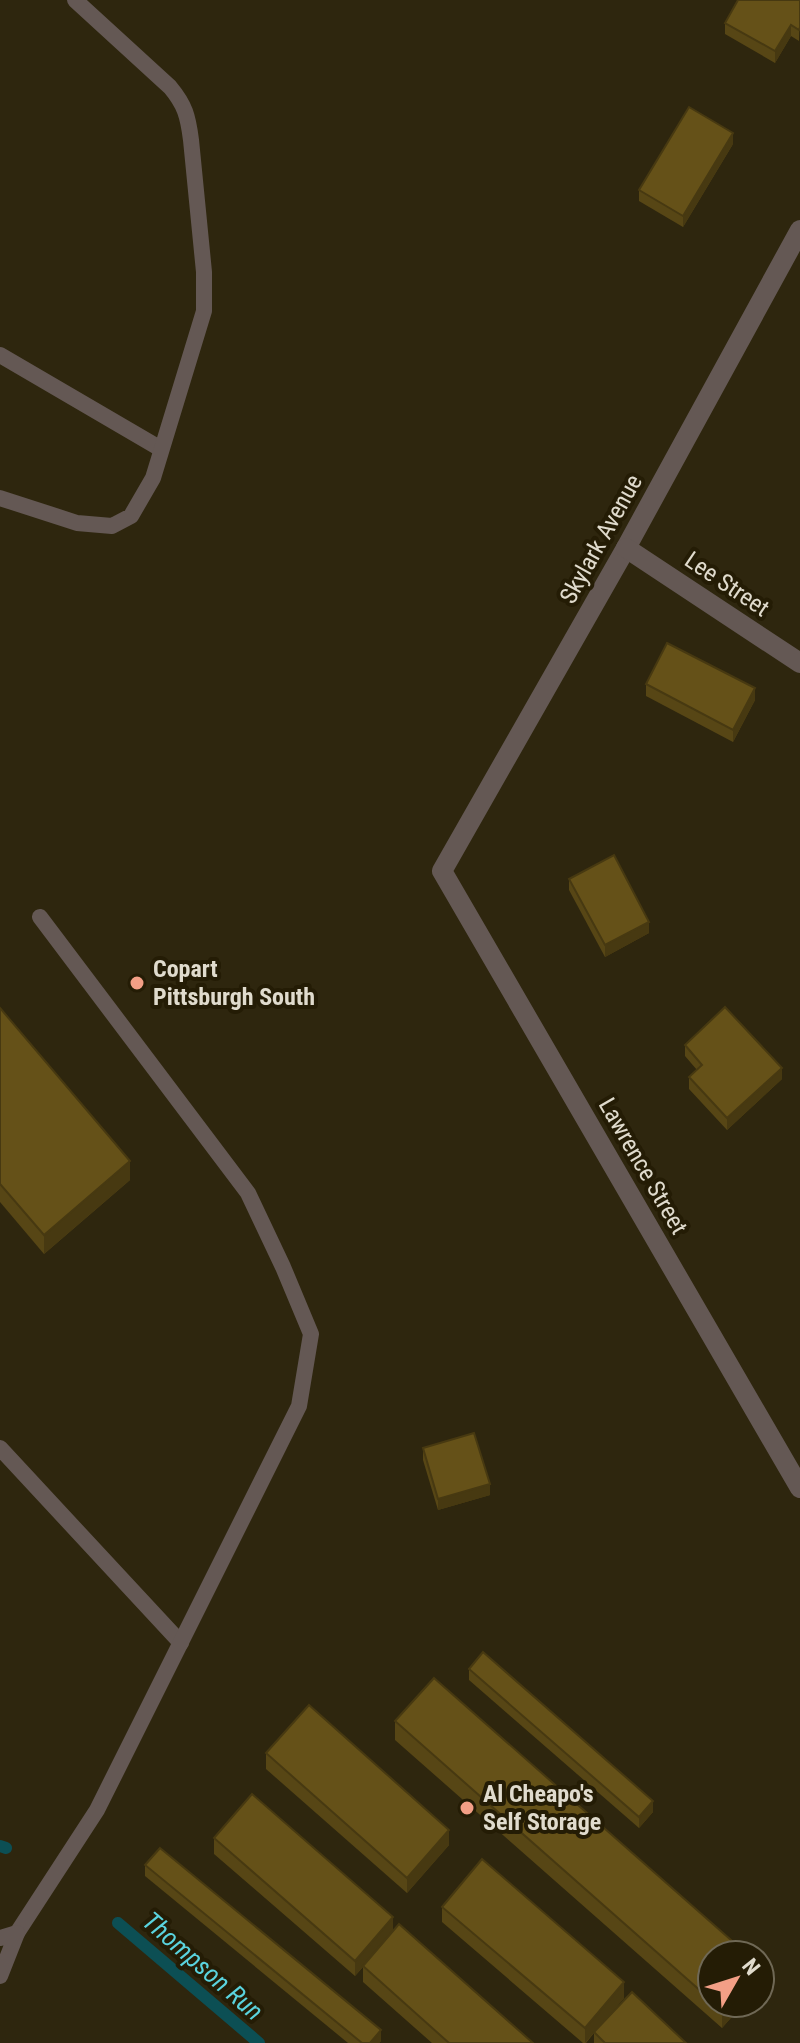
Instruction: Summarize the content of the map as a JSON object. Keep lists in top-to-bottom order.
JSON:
{
  "streets": {
    "street": ["Skylark Avenue", "Lee Street", "Lawrence Street"]
  },
  "crossings": [
    ["Skylark Avenue", "Lee Street"],
    ["Skylark Avenue", "Lawrence Street"]
  ],
  "water": ["Thompson Run"],
  "places": ["Copart Pittsburgh South", "Al Cheapo's Self Storage"],
  "north": "top right"
}
